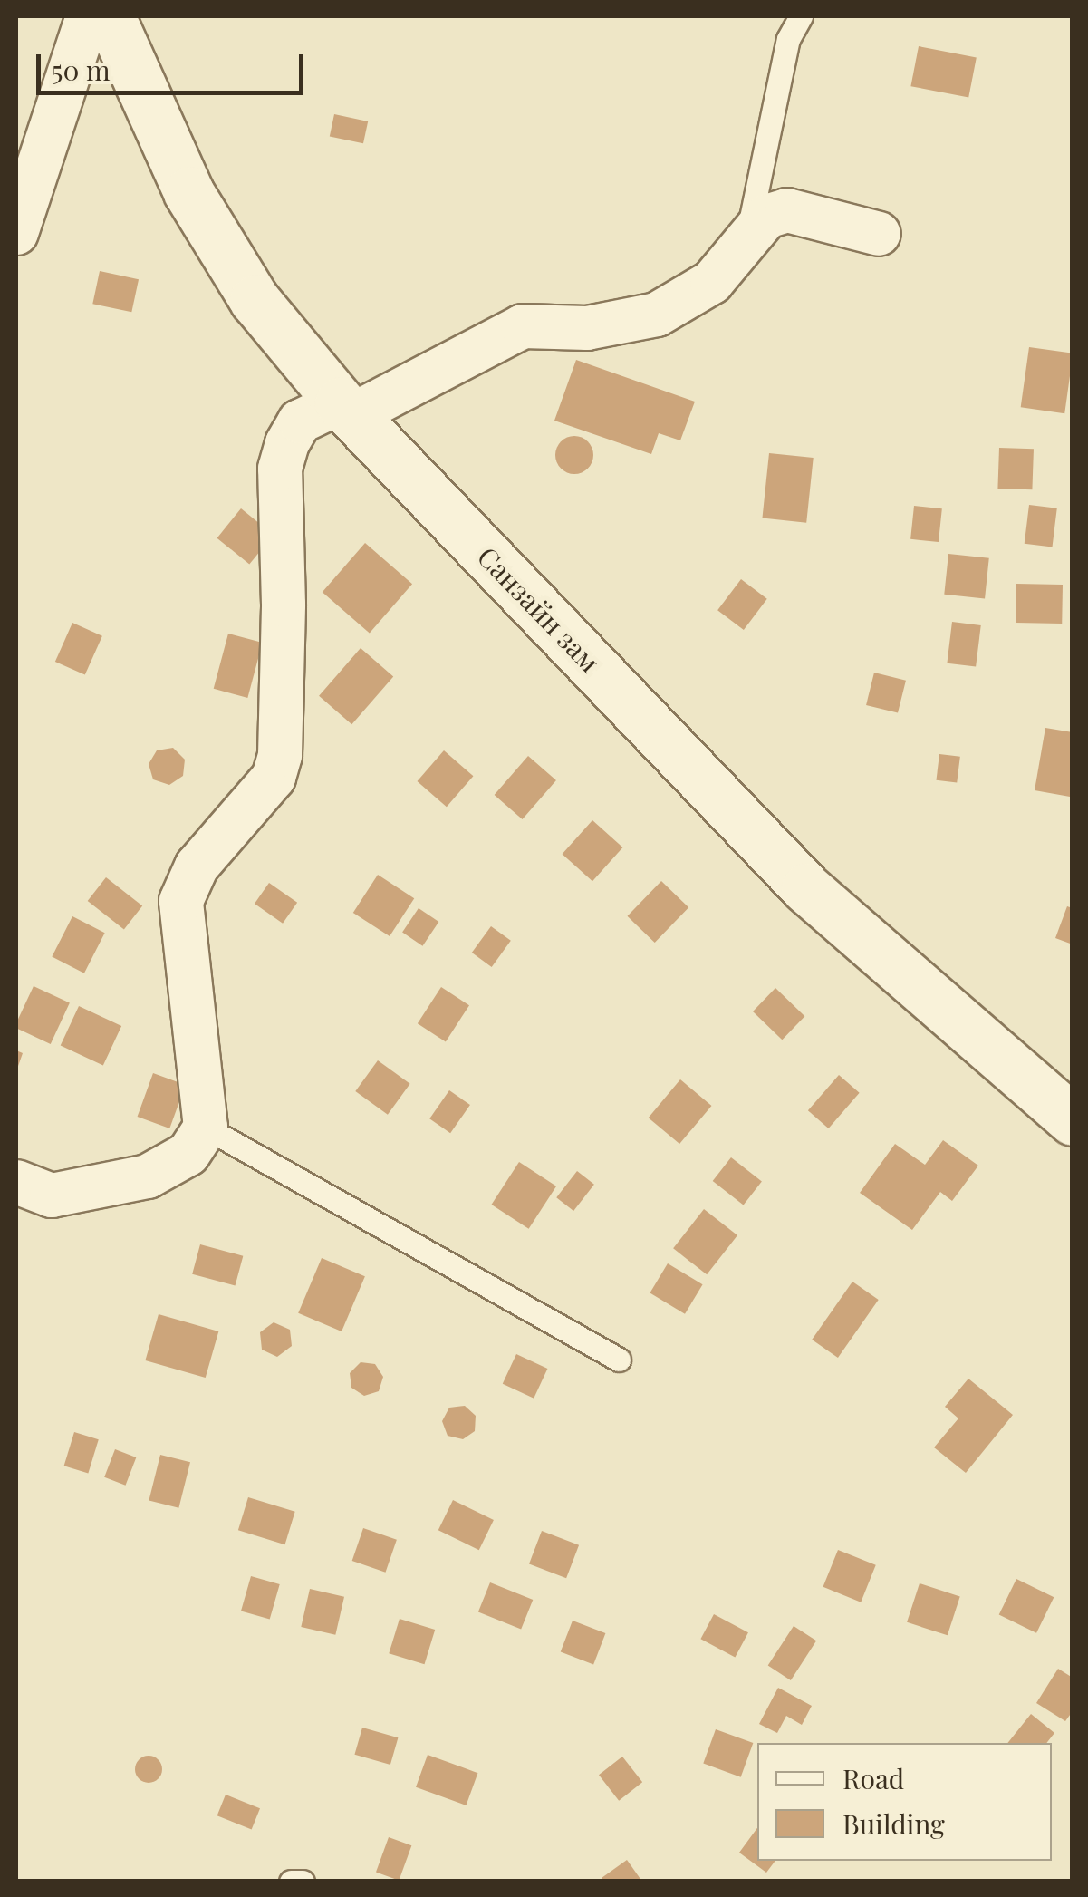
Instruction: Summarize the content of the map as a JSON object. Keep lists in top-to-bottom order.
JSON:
{
  "streets": {
    "main road": ["Санзайн зам"]
  },
  "legend": ["Road", "Building"],
  "scale_bar": "50 m"
}
